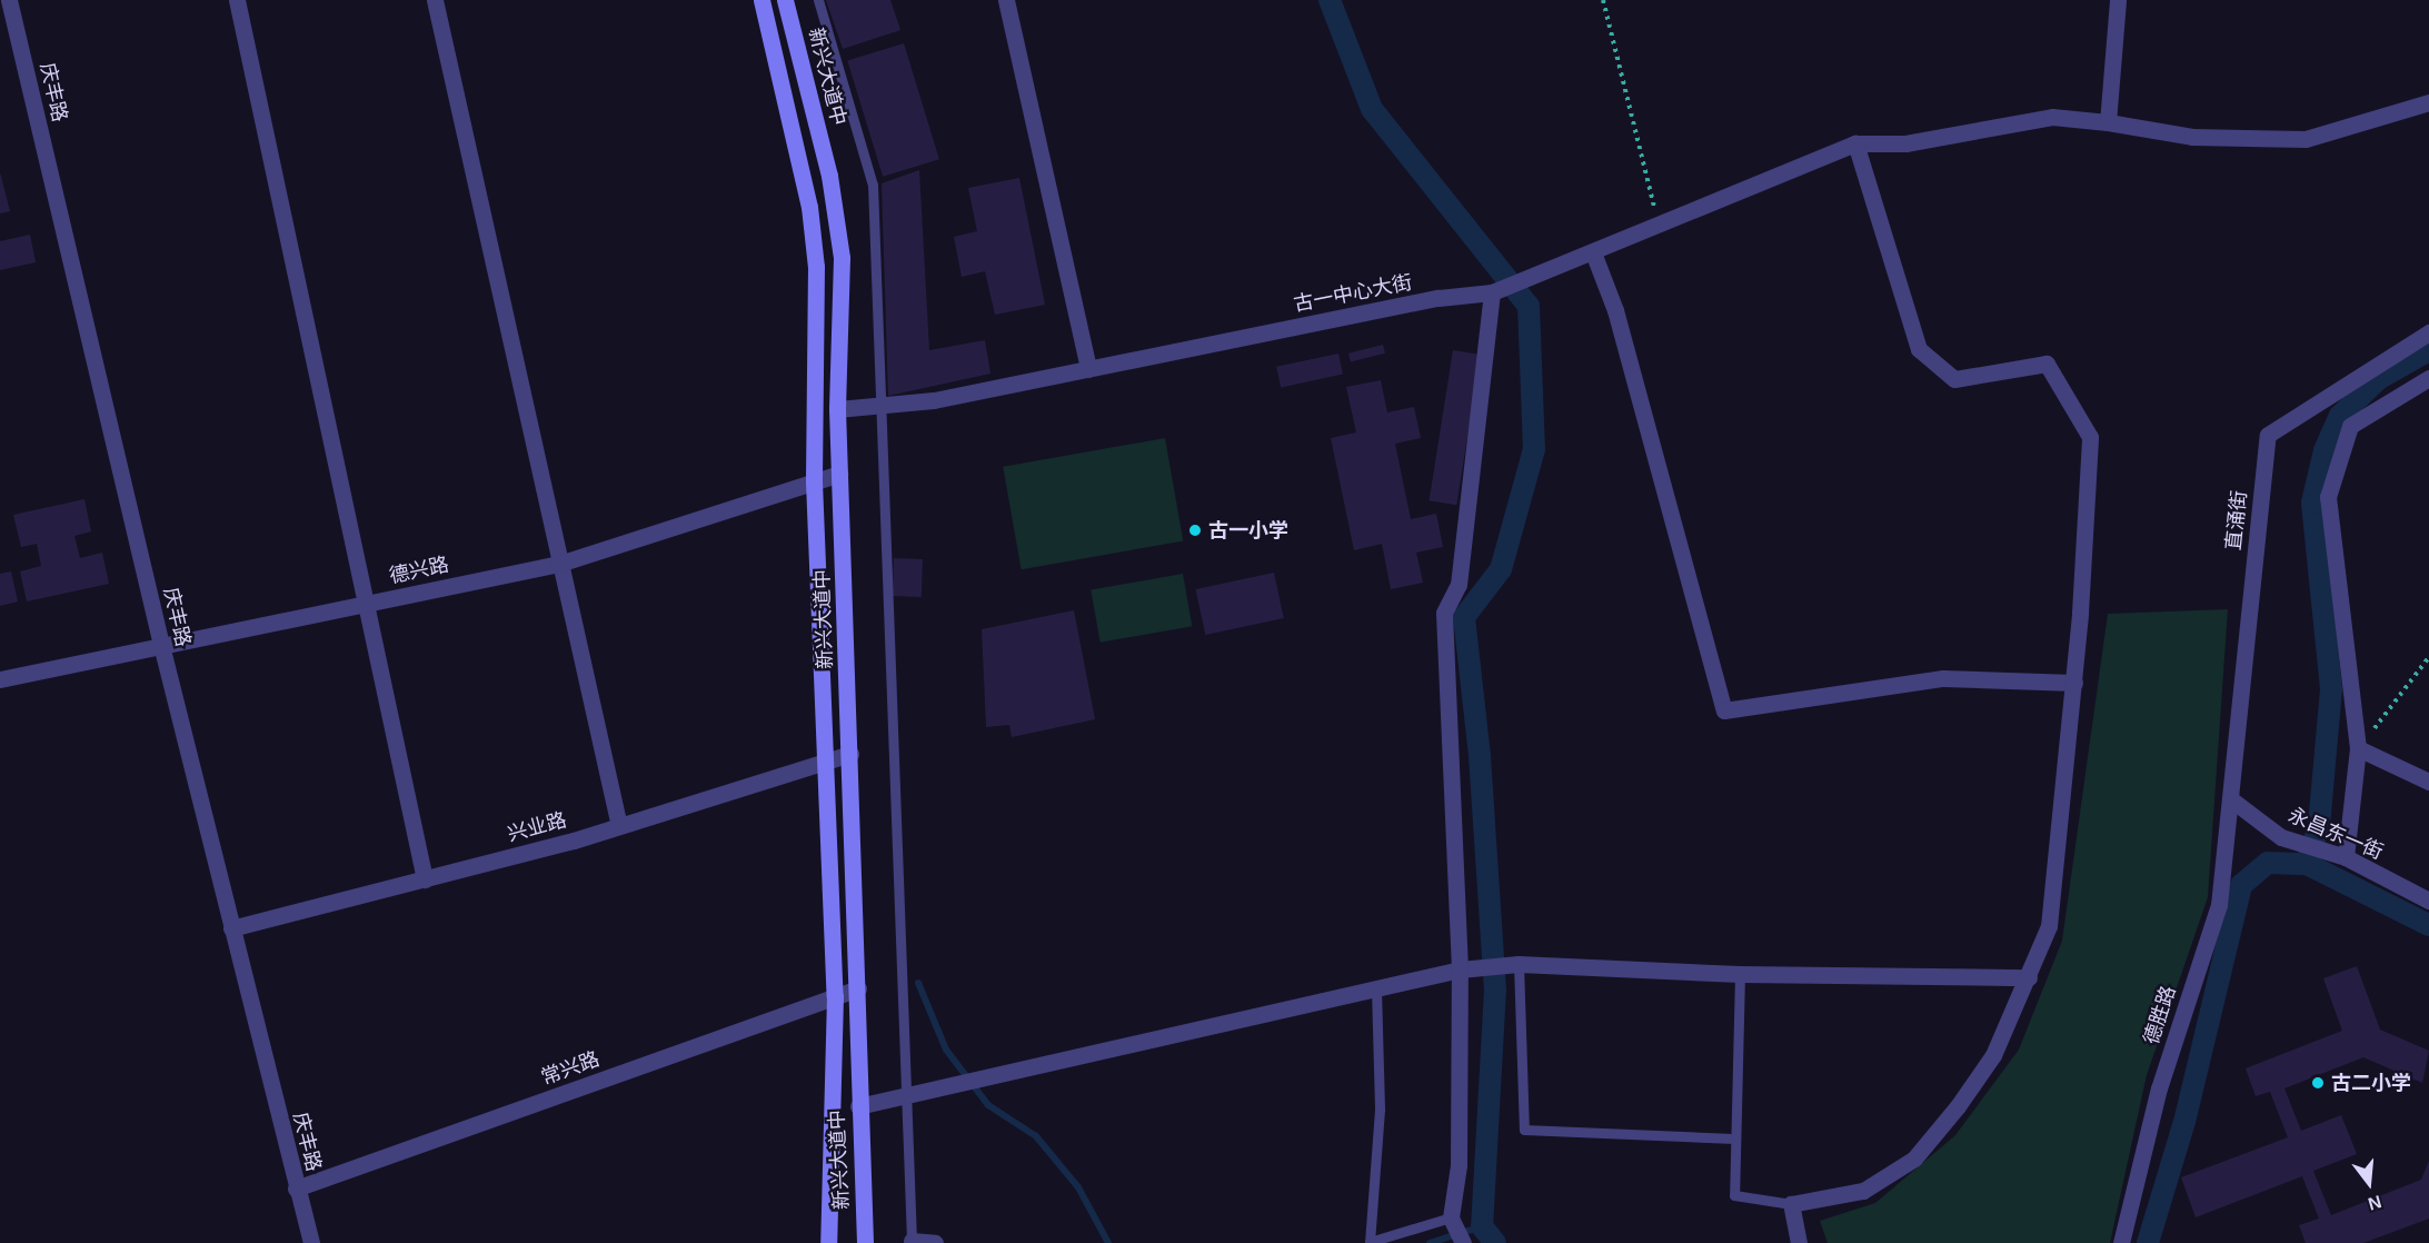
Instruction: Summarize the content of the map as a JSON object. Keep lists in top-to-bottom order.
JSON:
{
  "streets": {
    "main road": ["新兴大道中"],
    "street": [
      "庆丰路",
      "古一中心大街",
      "直涌街",
      "德兴路",
      "兴业路",
      "永昌东一街",
      "德胜路",
      "常兴路"
    ]
  },
  "crossings": [
    ["新兴大道中", "古一中心大街"],
    ["新兴大道中", "德兴路"],
    ["新兴大道中", "兴业路"],
    ["新兴大道中", "常兴路"],
    ["庆丰路", "德兴路"],
    ["庆丰路", "兴业路"],
    ["庆丰路", "常兴路"],
    ["直涌街", "永昌东一街"],
    ["直涌街", "德胜路"],
    ["永昌东一街", "德胜路"]
  ],
  "places": ["古一小学", "古二小学"],
  "north": "bottom"
}
